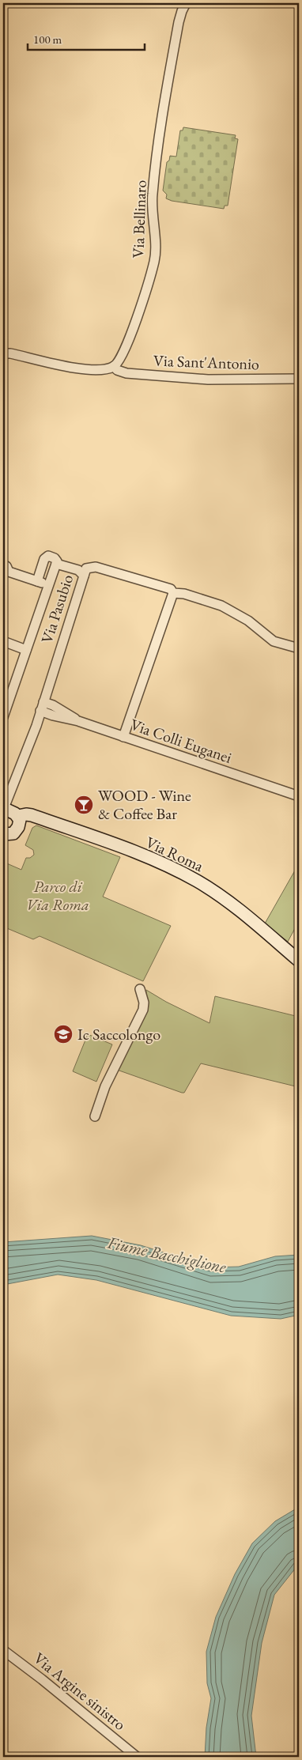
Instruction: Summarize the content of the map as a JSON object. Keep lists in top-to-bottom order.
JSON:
{
  "streets": {
    "main road": ["Via Roma"],
    "street": [
      "Via Bellinaro",
      "Via Sant'Antonio",
      "Via Pasubio",
      "Via Colli Euganei",
      "Via Argine sinistro"
    ]
  },
  "crossings": [
    ["Via Bellinaro", "Via Sant'Antonio"],
    ["Via Pasubio", "Via Colli Euganei"]
  ],
  "water": ["Fiume Bacchiglione"],
  "parks": ["Parco di Via Roma"],
  "places": {
    "bar": ["WOOD - Wine & Coffee Bar"],
    "school or university": ["Ic Saccolongo"]
  },
  "scale_bar": "100 m"
}
